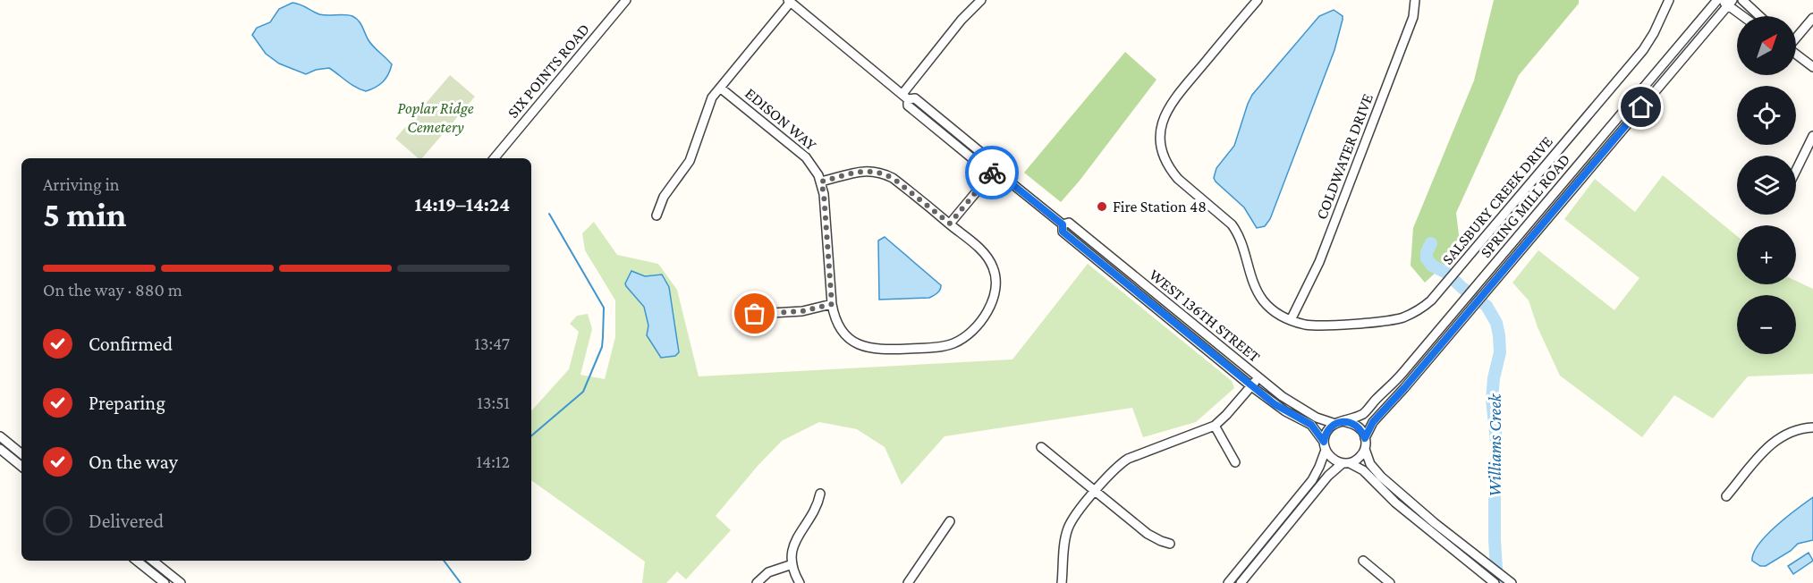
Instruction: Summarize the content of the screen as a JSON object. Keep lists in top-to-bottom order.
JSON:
{
  "streets": {
    "street": [
      "SIX POINTS ROAD",
      "EDISON WAY",
      "COLDWATER DRIVE",
      "SALSBURY CREEK DRIVE",
      "SPRING MILL ROAD",
      "WEST 136TH STREET"
    ]
  },
  "crossings": [
    ["COLDWATER DRIVE", "SALSBURY CREEK DRIVE"],
    ["SPRING MILL ROAD", "WEST 136TH STREET"]
  ],
  "water": ["Williams Creek"],
  "parks": ["Poplar Ridge Cemetery"],
  "places": ["Fire Station 48"],
  "north": "top right",
  "page": {
    "map_buttons": ["+", "−"],
    "heading": ["5 min", "Arriving in", "14:19–14:24"],
    "bar": "On the way · 880 m",
    "list": [
      ["Confirmed", "13:47"],
      ["Preparing", "13:51"],
      ["On the way", "14:12"],
      "Delivered"
    ]
  }
}
